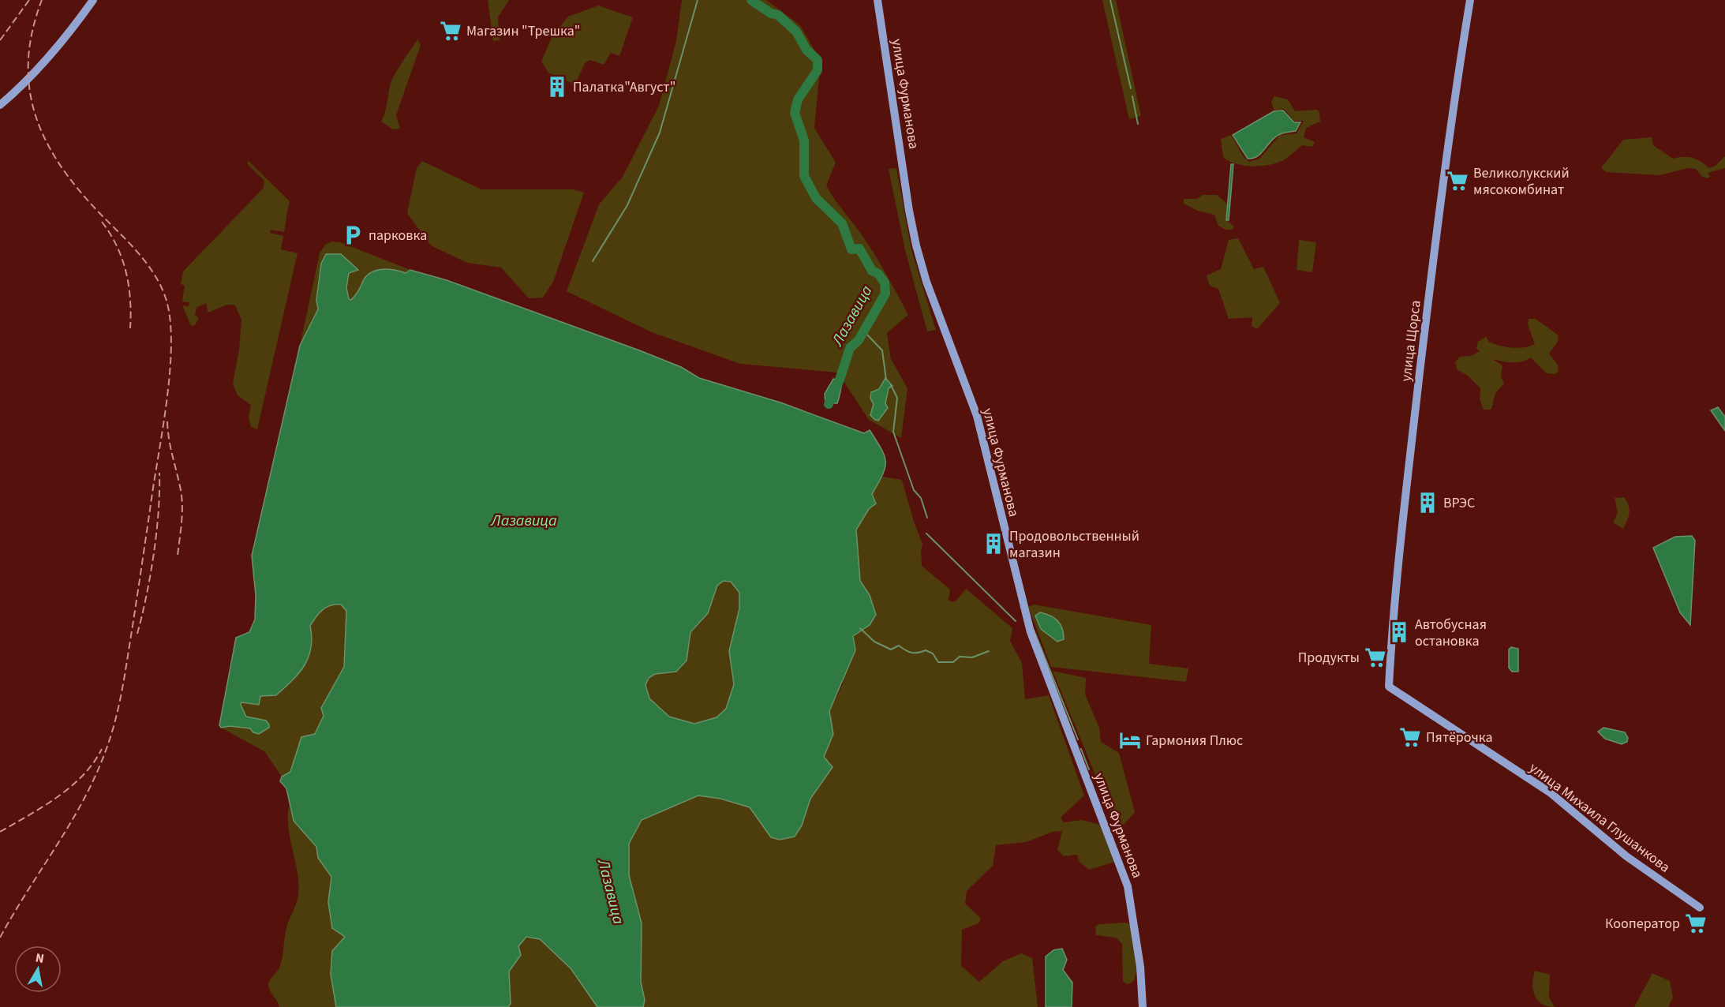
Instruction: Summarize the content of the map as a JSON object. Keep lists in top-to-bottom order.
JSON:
{
  "streets": {
    "main road": ["улица Фурманова", "улица Щорса", "улица Михаила Глушанкова"]
  },
  "crossings": [
    ["улица Щорса", "улица Михаила Глушанкова"]
  ],
  "water": ["Лазавица"],
  "places": {
    "supermarket": [
      "Магазин \"Трешка\"",
      "Великолукский мясокомбинат",
      "Продукты",
      "Пятёрочка",
      "Кооператор"
    ],
    "building": [
      "Палатка\"Август\"",
      "ВРЭС",
      "Продовольственный магазин",
      "Автобусная остановка"
    ],
    "parking": ["парковка"],
    "hotel": ["Гармония Плюс"]
  },
  "north": "top"
}
